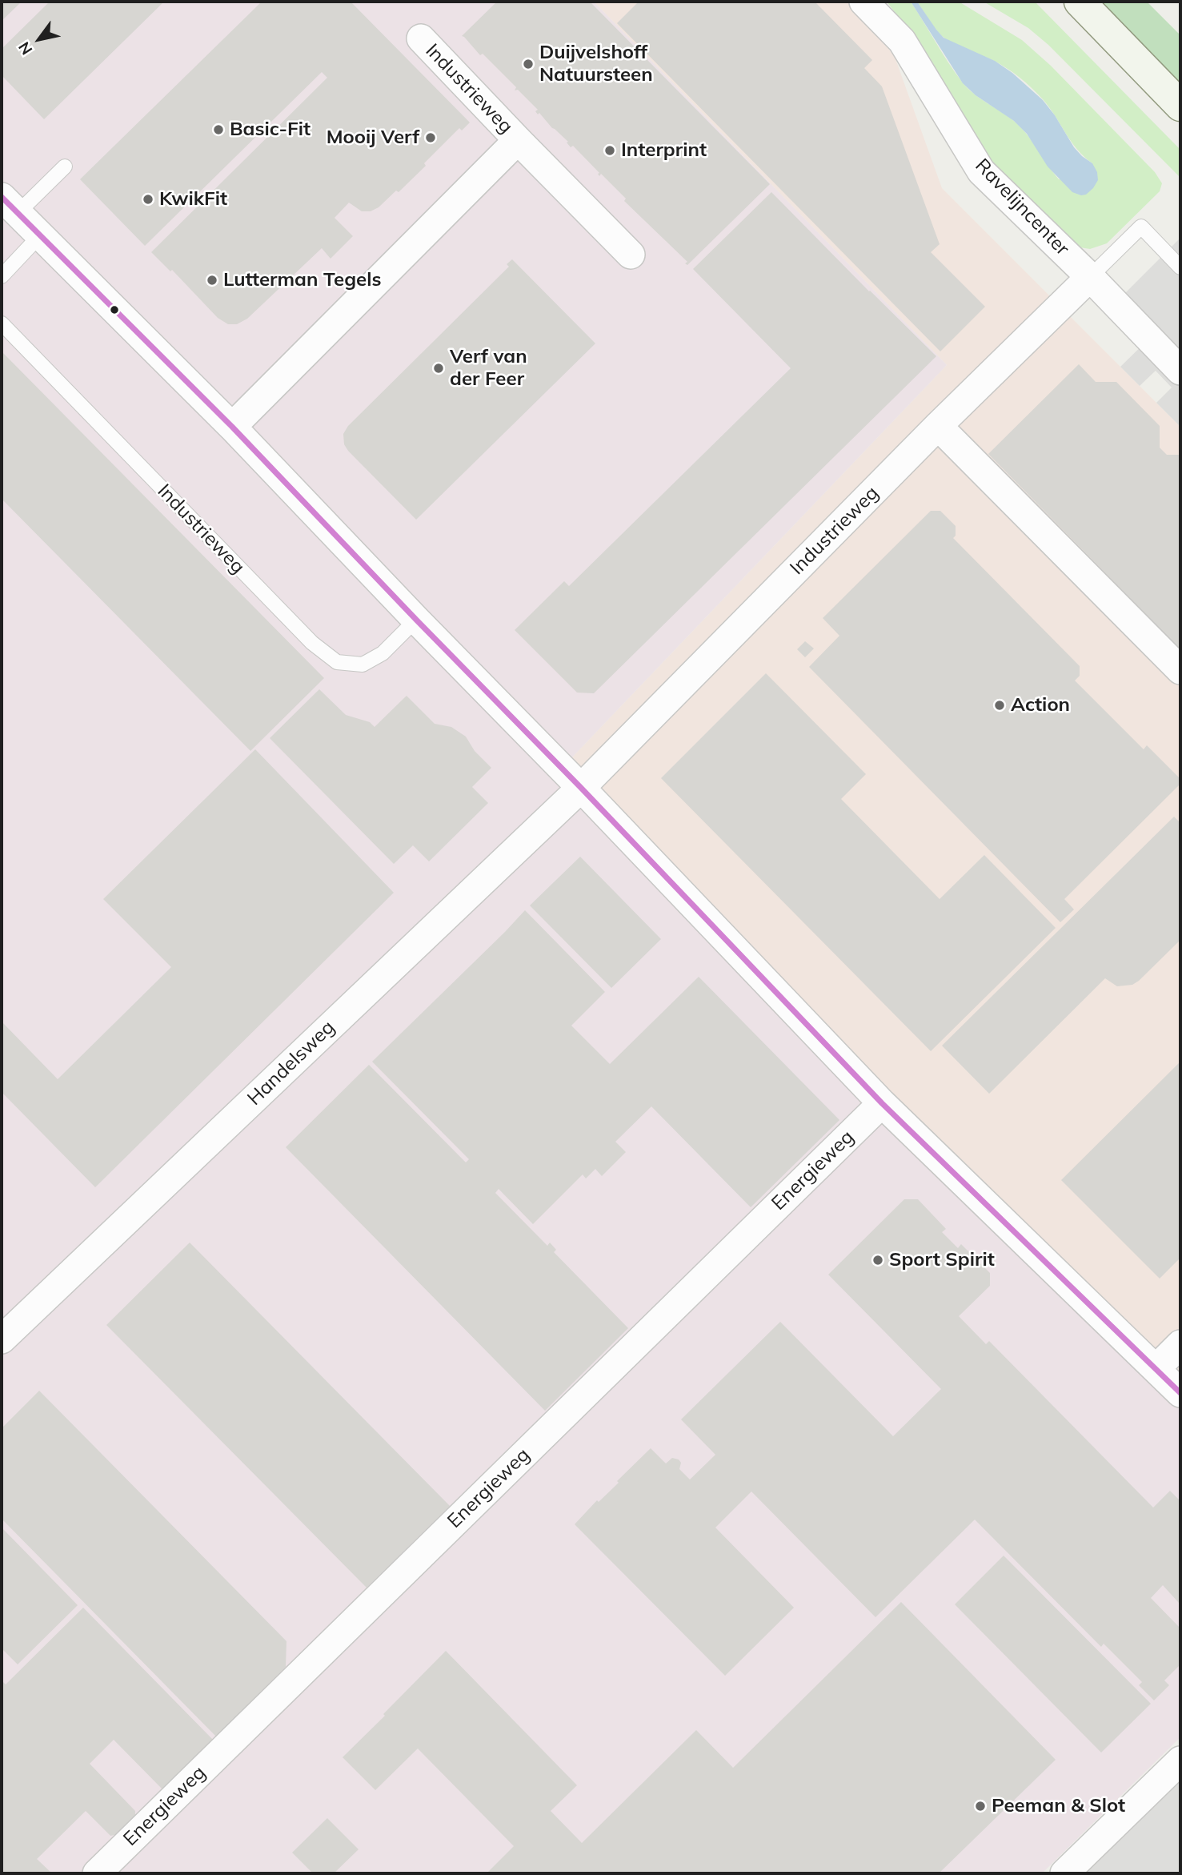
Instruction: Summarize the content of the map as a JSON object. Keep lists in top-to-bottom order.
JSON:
{
  "streets": {
    "street": [
      "Industrieweg",
      "Ravelijncenter",
      "Handelsweg",
      "Energieweg"
    ]
  },
  "crossings": [
    ["Industrieweg", "Ravelijncenter"],
    ["Industrieweg", "Handelsweg"]
  ],
  "places": [
    "Duijvelshoff Natuursteen",
    "Basic-Fit",
    "Mooij Verf",
    "Interprint",
    "KwikFit",
    "Lutterman Tegels",
    "Verf van der Feer",
    "Action",
    "Sport Spirit",
    "Peeman & Slot"
  ],
  "north": "bottom left"
}
